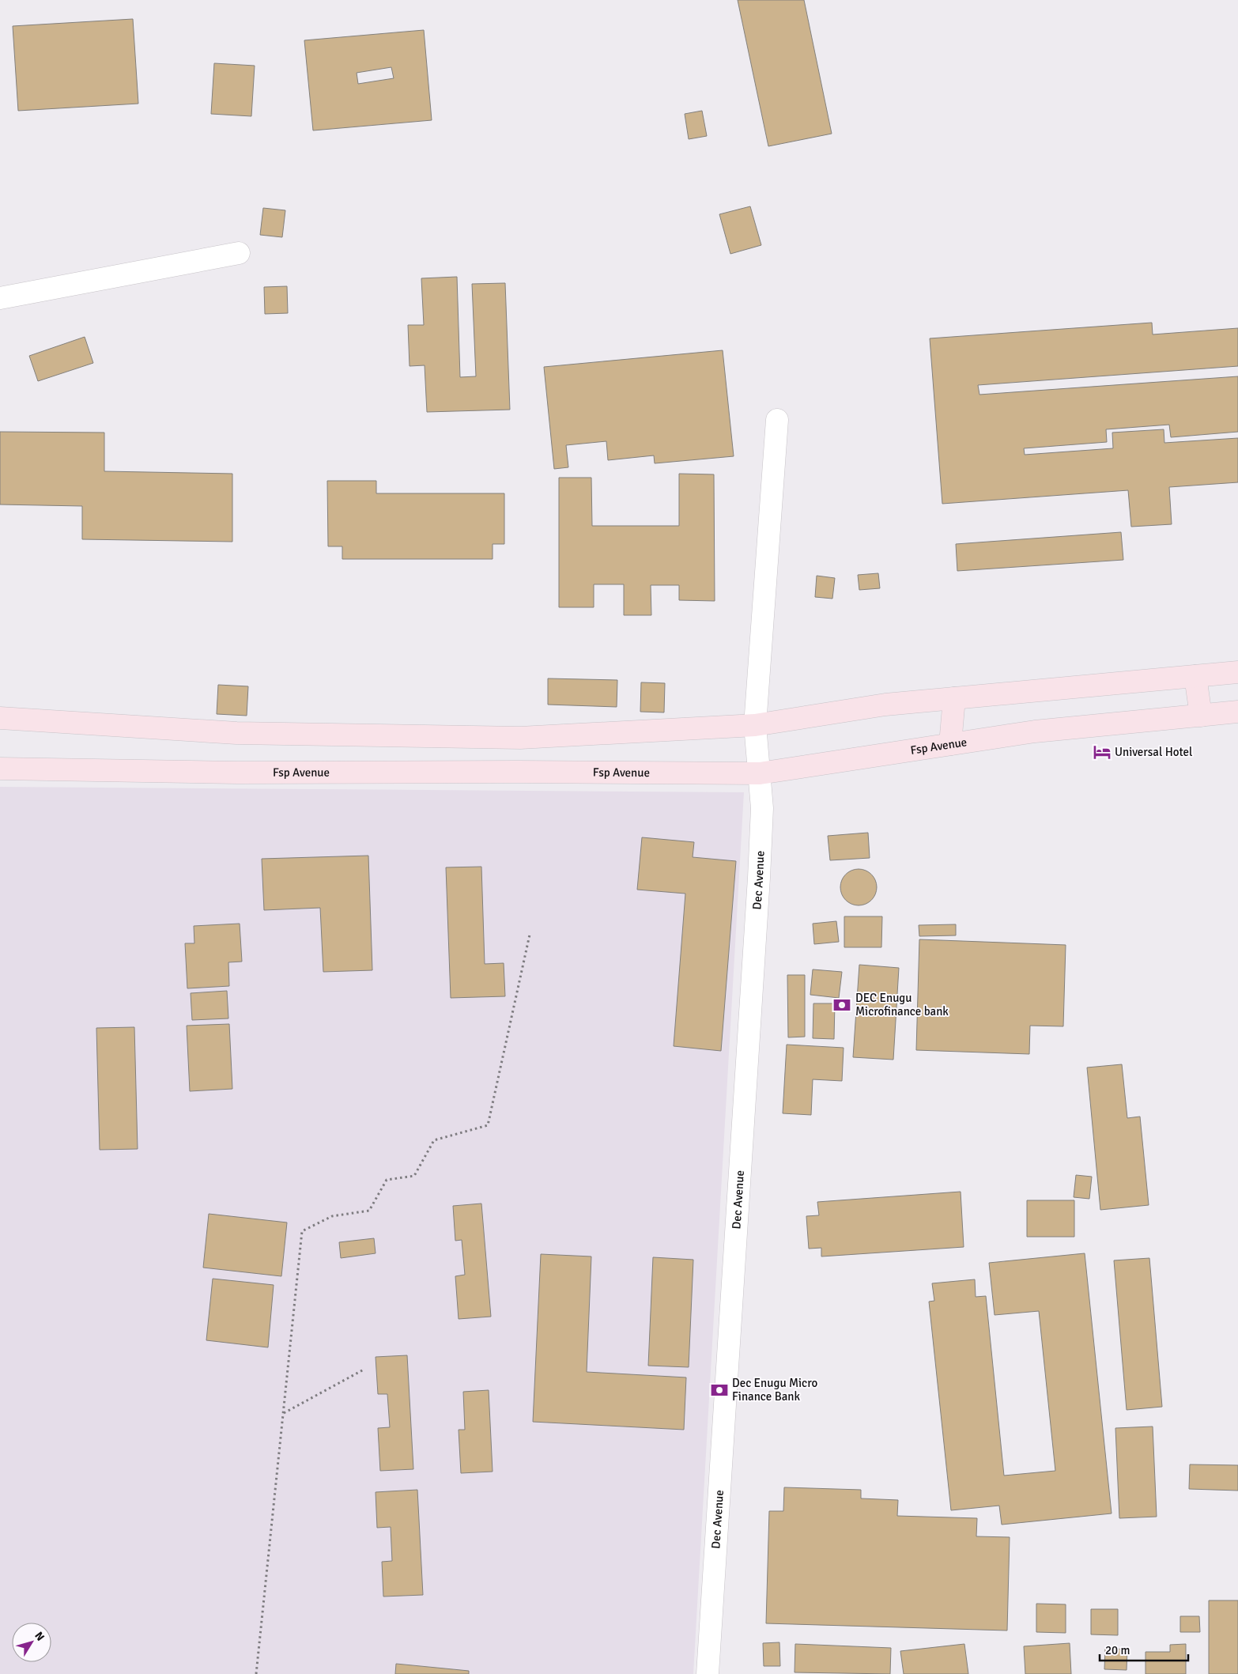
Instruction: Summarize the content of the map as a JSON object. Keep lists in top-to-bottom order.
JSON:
{
  "streets": {
    "main road": ["Fsp Avenue"],
    "street": ["Dec Avenue"]
  },
  "crossings": [
    ["Fsp Avenue", "Dec Avenue"]
  ],
  "places": {
    "hotel": ["Universal Hotel"],
    "bank": ["DEC Enugu Microfinance bank", "Dec Enugu Micro Finance Bank"]
  },
  "scale_bar": "20 m",
  "north": "top right"
}
